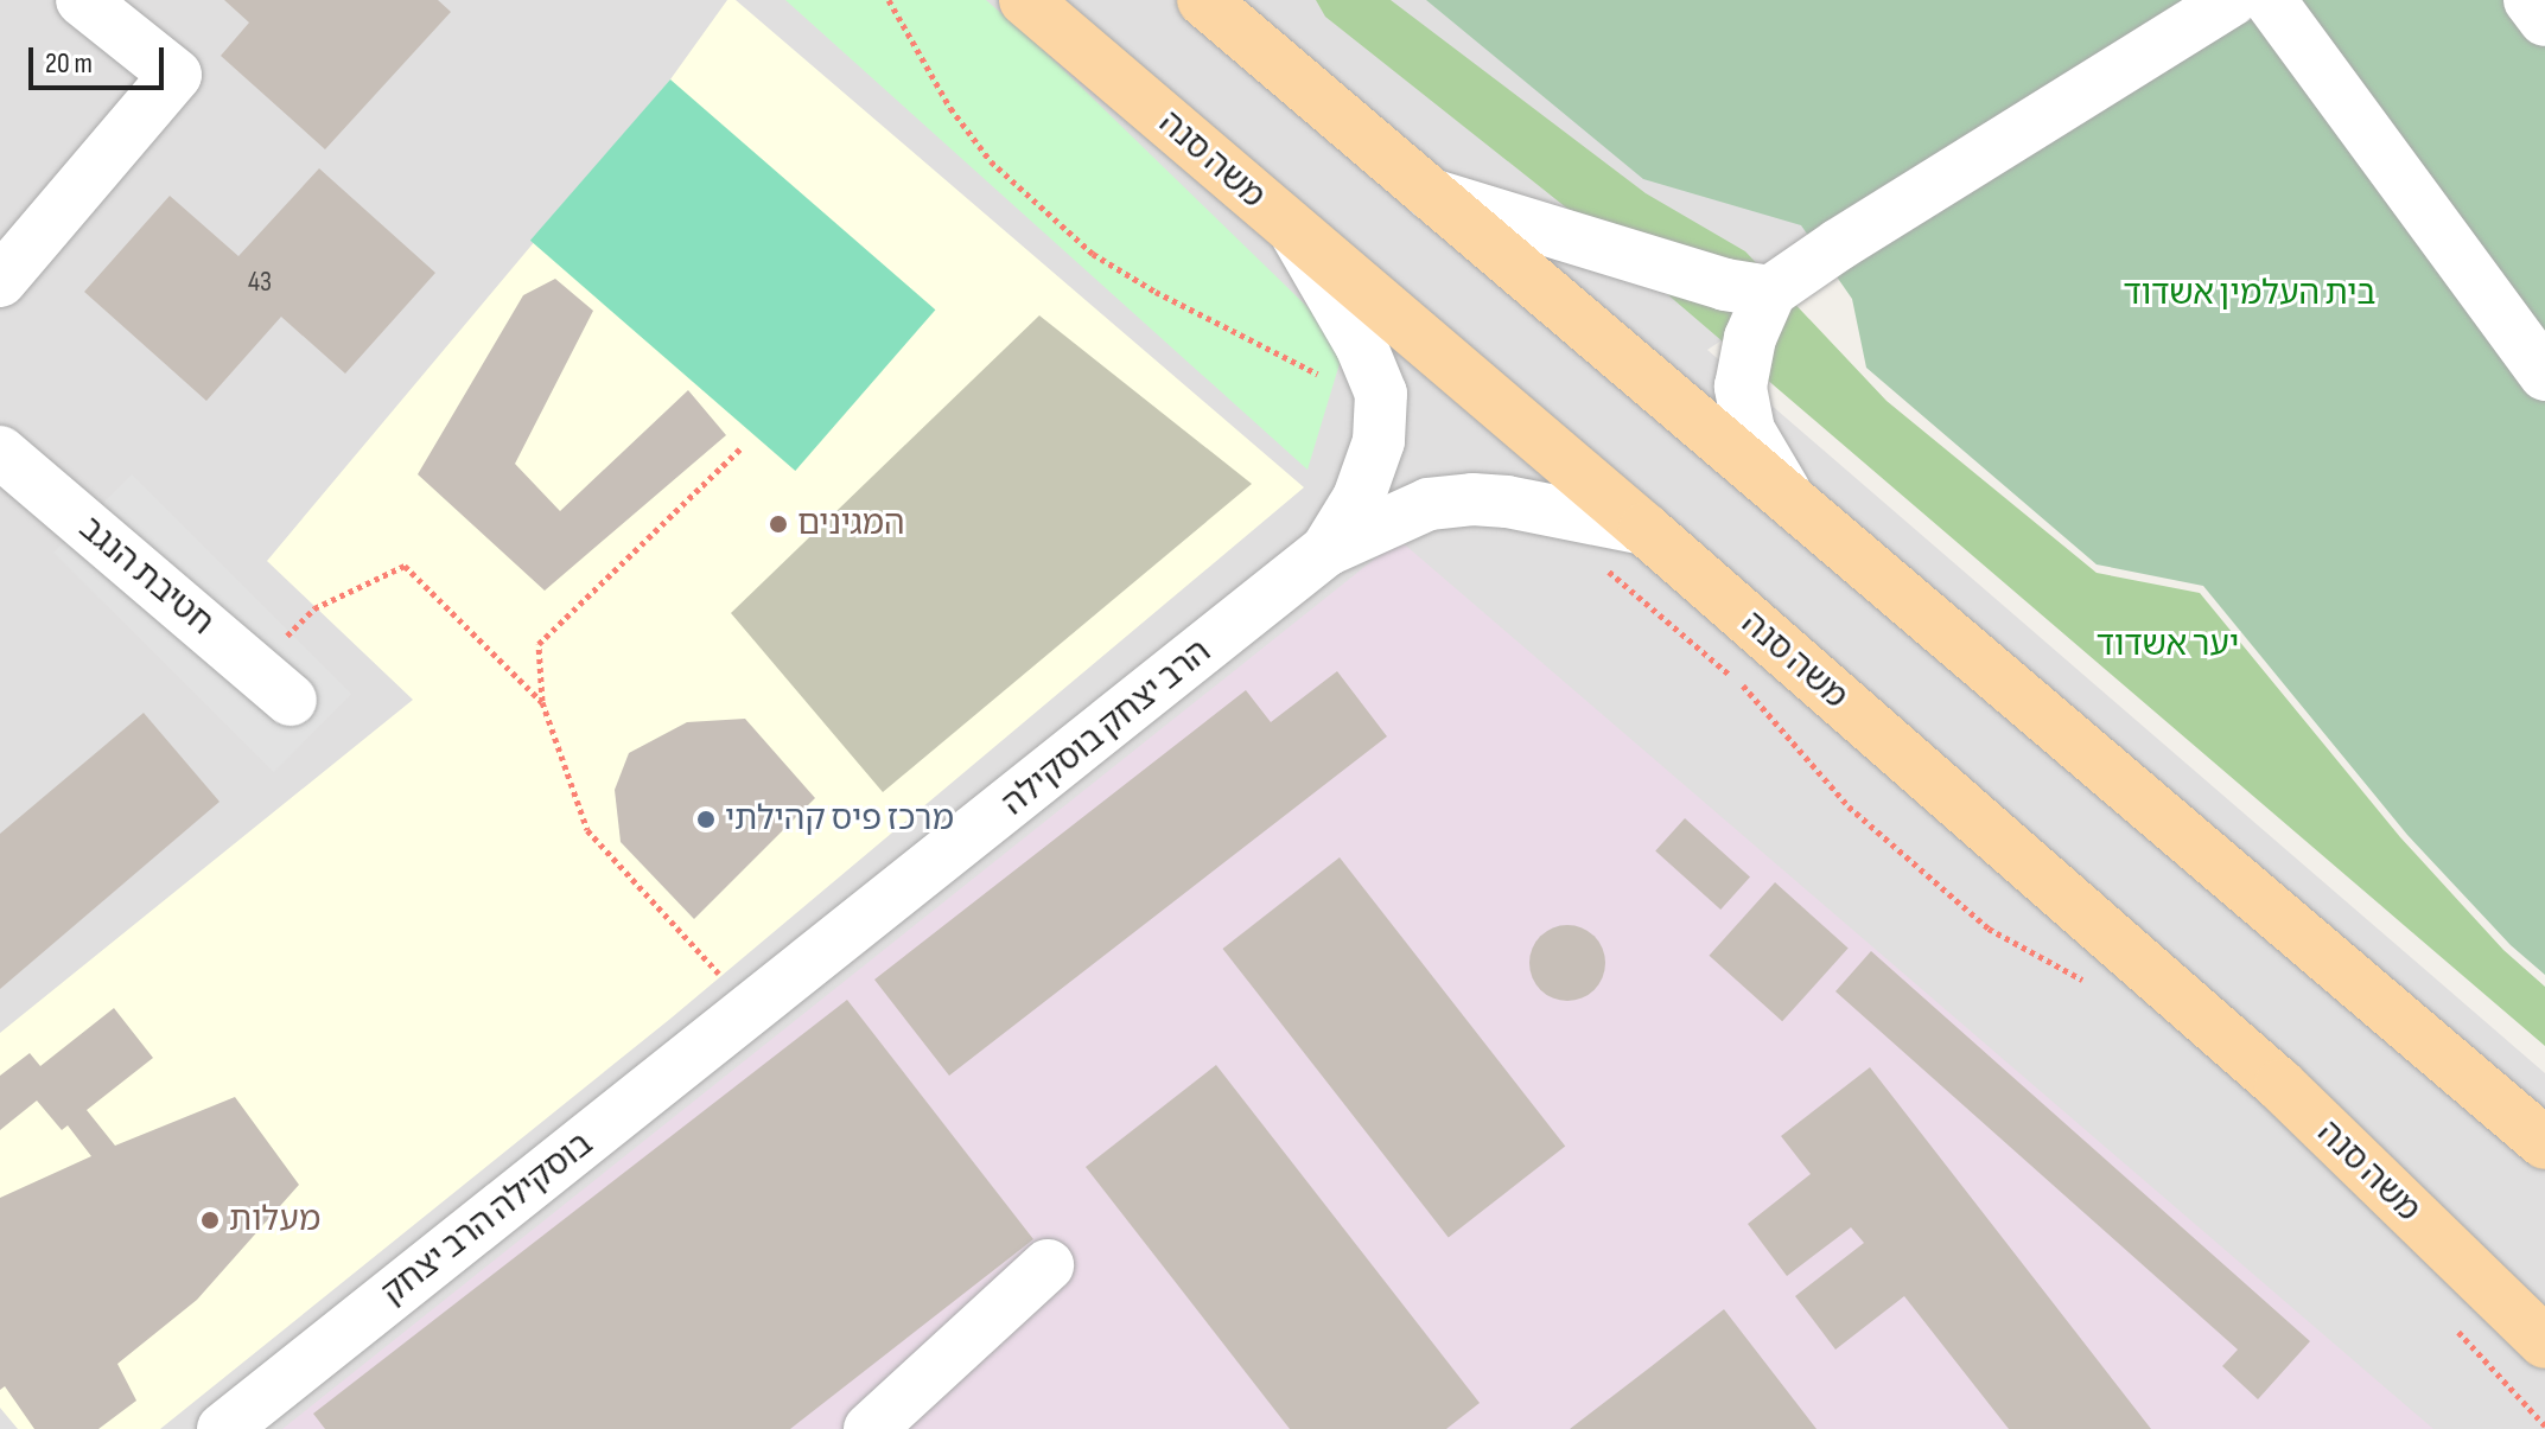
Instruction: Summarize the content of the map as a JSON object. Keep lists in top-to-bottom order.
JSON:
{
  "streets": {
    "main road": ["משה סנה"],
    "street": ["חטיבת הנגב", "הרב יצחק בוסקילה", "בוסקילה הרב יצחק"]
  },
  "crossings": [
    ["משה סנה", "הרב יצחק בוסקילה"],
    ["הרב יצחק בוסקילה", "בוסקילה הרב יצחק"]
  ],
  "parks": ["בית העלמין אשדוד", "יער אשדוד"],
  "places": ["המגינים", "מרכז פיס קהילתי", "מעלות"],
  "house_numbers": ["43"],
  "scale_bar": "20 m"
}
